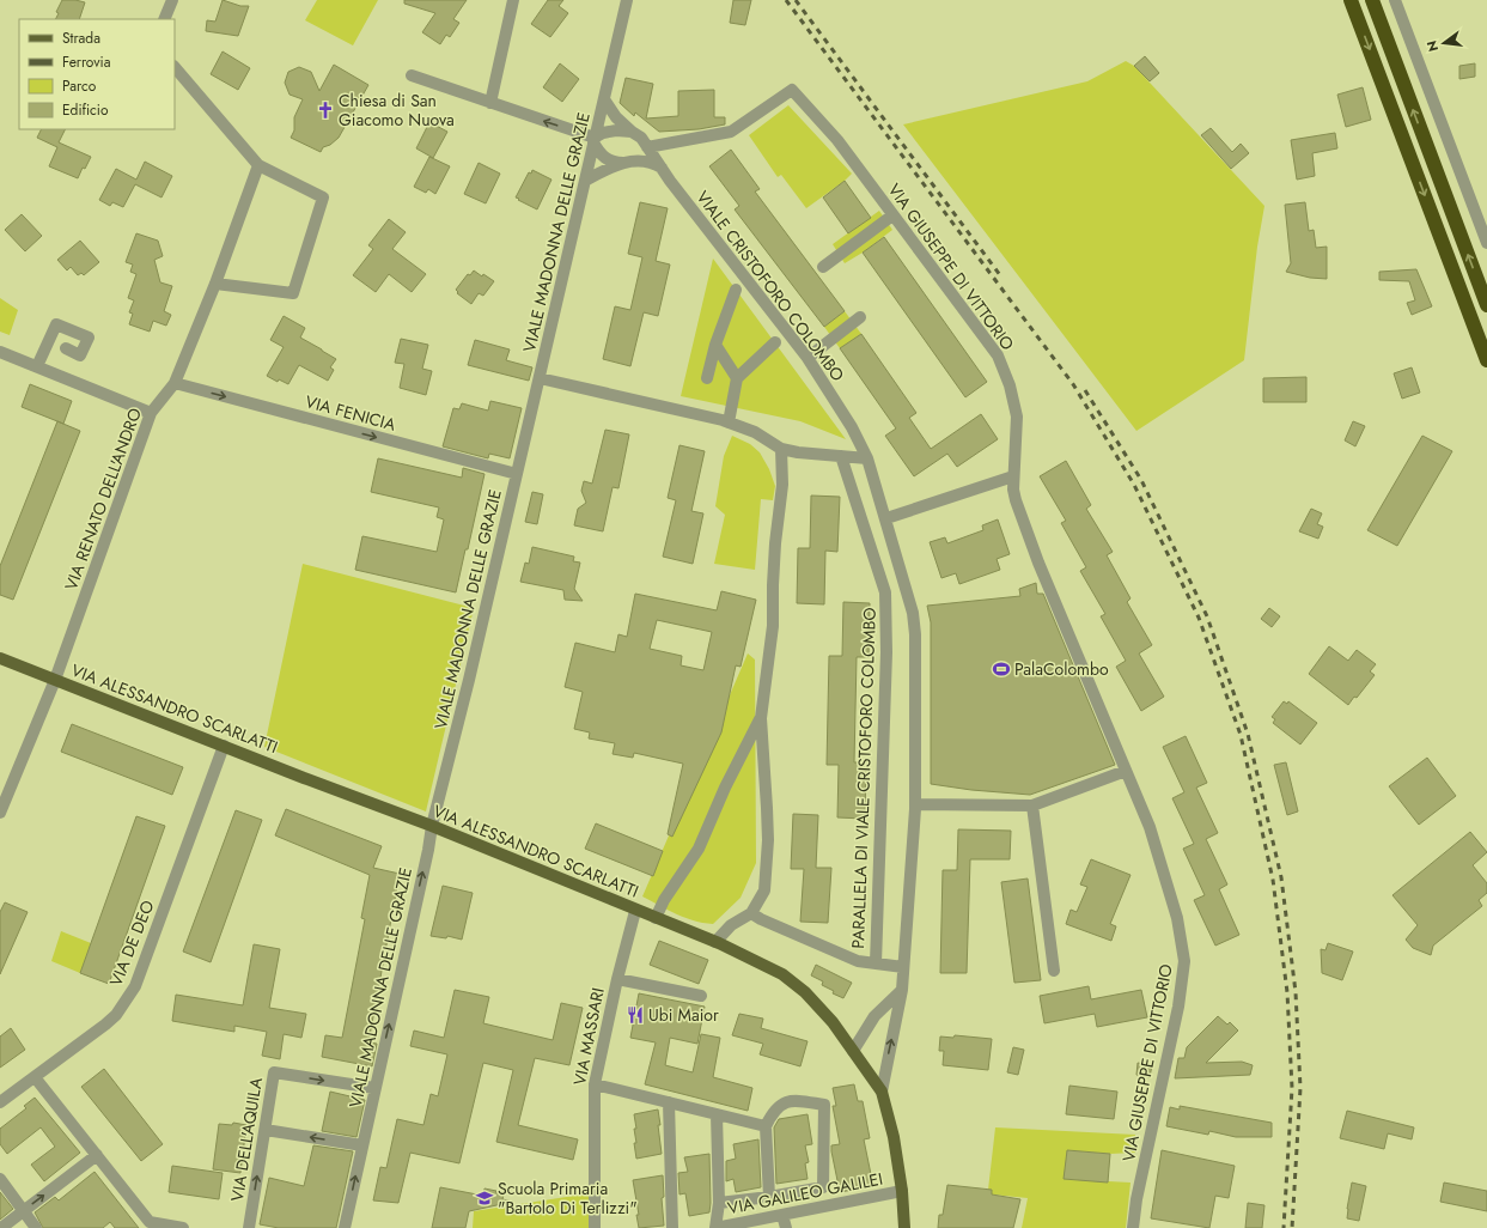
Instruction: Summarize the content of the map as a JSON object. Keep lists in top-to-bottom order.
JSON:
{
  "streets": {
    "main road": ["VIA ALESSANDRO SCARLATTI"],
    "street": [
      "VIALE MADONNA DELLE GRAZIE",
      "VIA GIUSEPPE DI VITTORIO",
      "VIALE CRISTOFORO COLOMBO",
      "VIA FENICIA",
      "VIA RENATO DELL'ANDRO",
      "PARALLELA DI VIALE CRISTOFORO COLOMBO",
      "VIA DE DEO",
      "VIA MASSARI",
      "VIA DELL'AQUILA",
      "VIA GALILEO GALILEI"
    ]
  },
  "crossings": [
    ["VIALE MADONNA DELLE GRAZIE", "VIALE CRISTOFORO COLOMBO"],
    ["VIALE MADONNA DELLE GRAZIE", "VIA FENICIA"],
    ["VIALE MADONNA DELLE GRAZIE", "VIA ALESSANDRO SCARLATTI"],
    ["VIALE MADONNA DELLE GRAZIE", "VIA DELL'AQUILA"],
    ["VIA GIUSEPPE DI VITTORIO", "VIALE CRISTOFORO COLOMBO"],
    ["VIALE CRISTOFORO COLOMBO", "VIA ALESSANDRO SCARLATTI"],
    ["VIA FENICIA", "VIA RENATO DELL'ANDRO"],
    ["VIA RENATO DELL'ANDRO", "VIA ALESSANDRO SCARLATTI"],
    ["VIA ALESSANDRO SCARLATTI", "VIA DE DEO"],
    ["VIA ALESSANDRO SCARLATTI", "VIA MASSARI"],
    ["VIA ALESSANDRO SCARLATTI", "VIA GALILEO GALILEI"]
  ],
  "one_way": ["VIA FENICIA"],
  "places": {
    "church": ["Chiesa di San Giacomo Nuova"],
    "sports": ["PalaColombo"],
    "restaurant": ["Ubi Maior"],
    "school or university": ["Scuola Primaria \"Bartolo Di Terlizzi\""]
  },
  "legend": [
    "Strada",
    "Ferrovia",
    "Parco",
    "Edificio"
  ],
  "north": "left"
}
